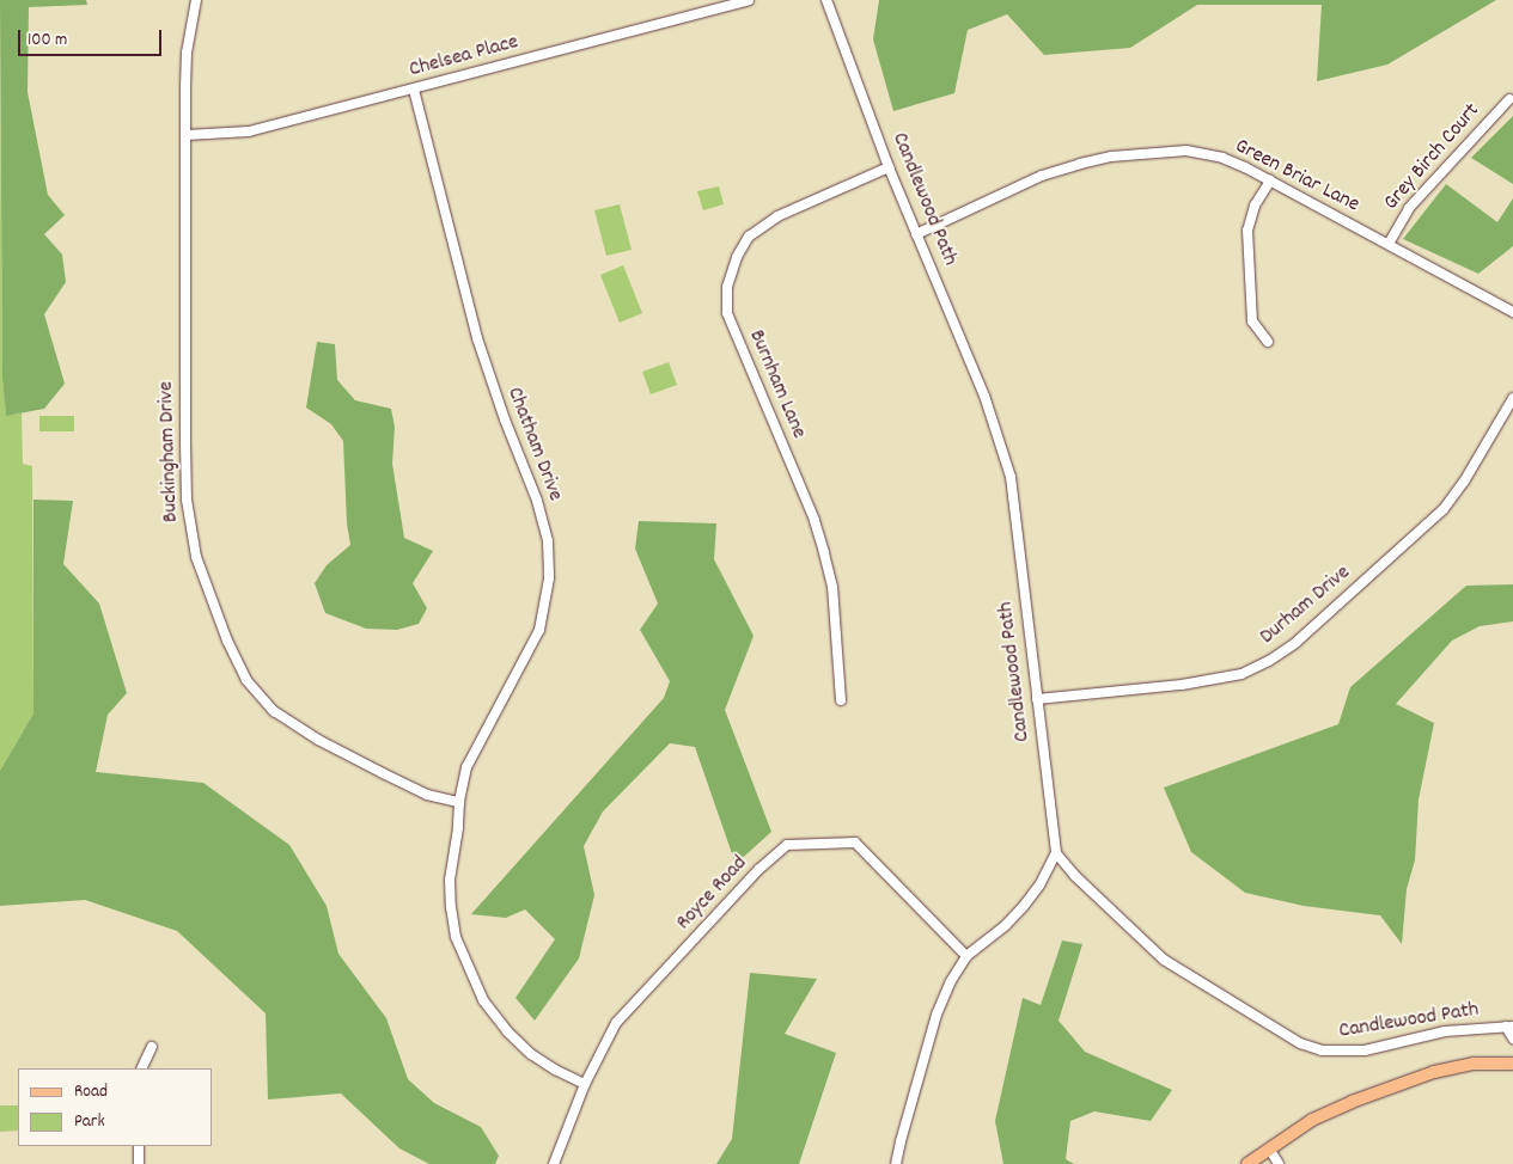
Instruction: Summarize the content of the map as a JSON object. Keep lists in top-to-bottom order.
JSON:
{
  "streets": {
    "street": [
      "Chelsea Place",
      "Grey Birch Court",
      "Green Briar Lane",
      "Candlewood Path",
      "Burnham Lane",
      "Chatham Drive",
      "Buckingham Drive",
      "Durham Drive",
      "Royce Road"
    ]
  },
  "crossings": [
    ["Chelsea Place", "Chatham Drive"],
    ["Chelsea Place", "Buckingham Drive"],
    ["Grey Birch Court", "Green Briar Lane"],
    ["Green Briar Lane", "Candlewood Path"],
    ["Candlewood Path", "Burnham Lane"],
    ["Candlewood Path", "Durham Drive"],
    ["Chatham Drive", "Buckingham Drive"],
    ["Chatham Drive", "Royce Road"]
  ],
  "legend": ["Road", "Park"],
  "scale_bar": "100 m"
}
